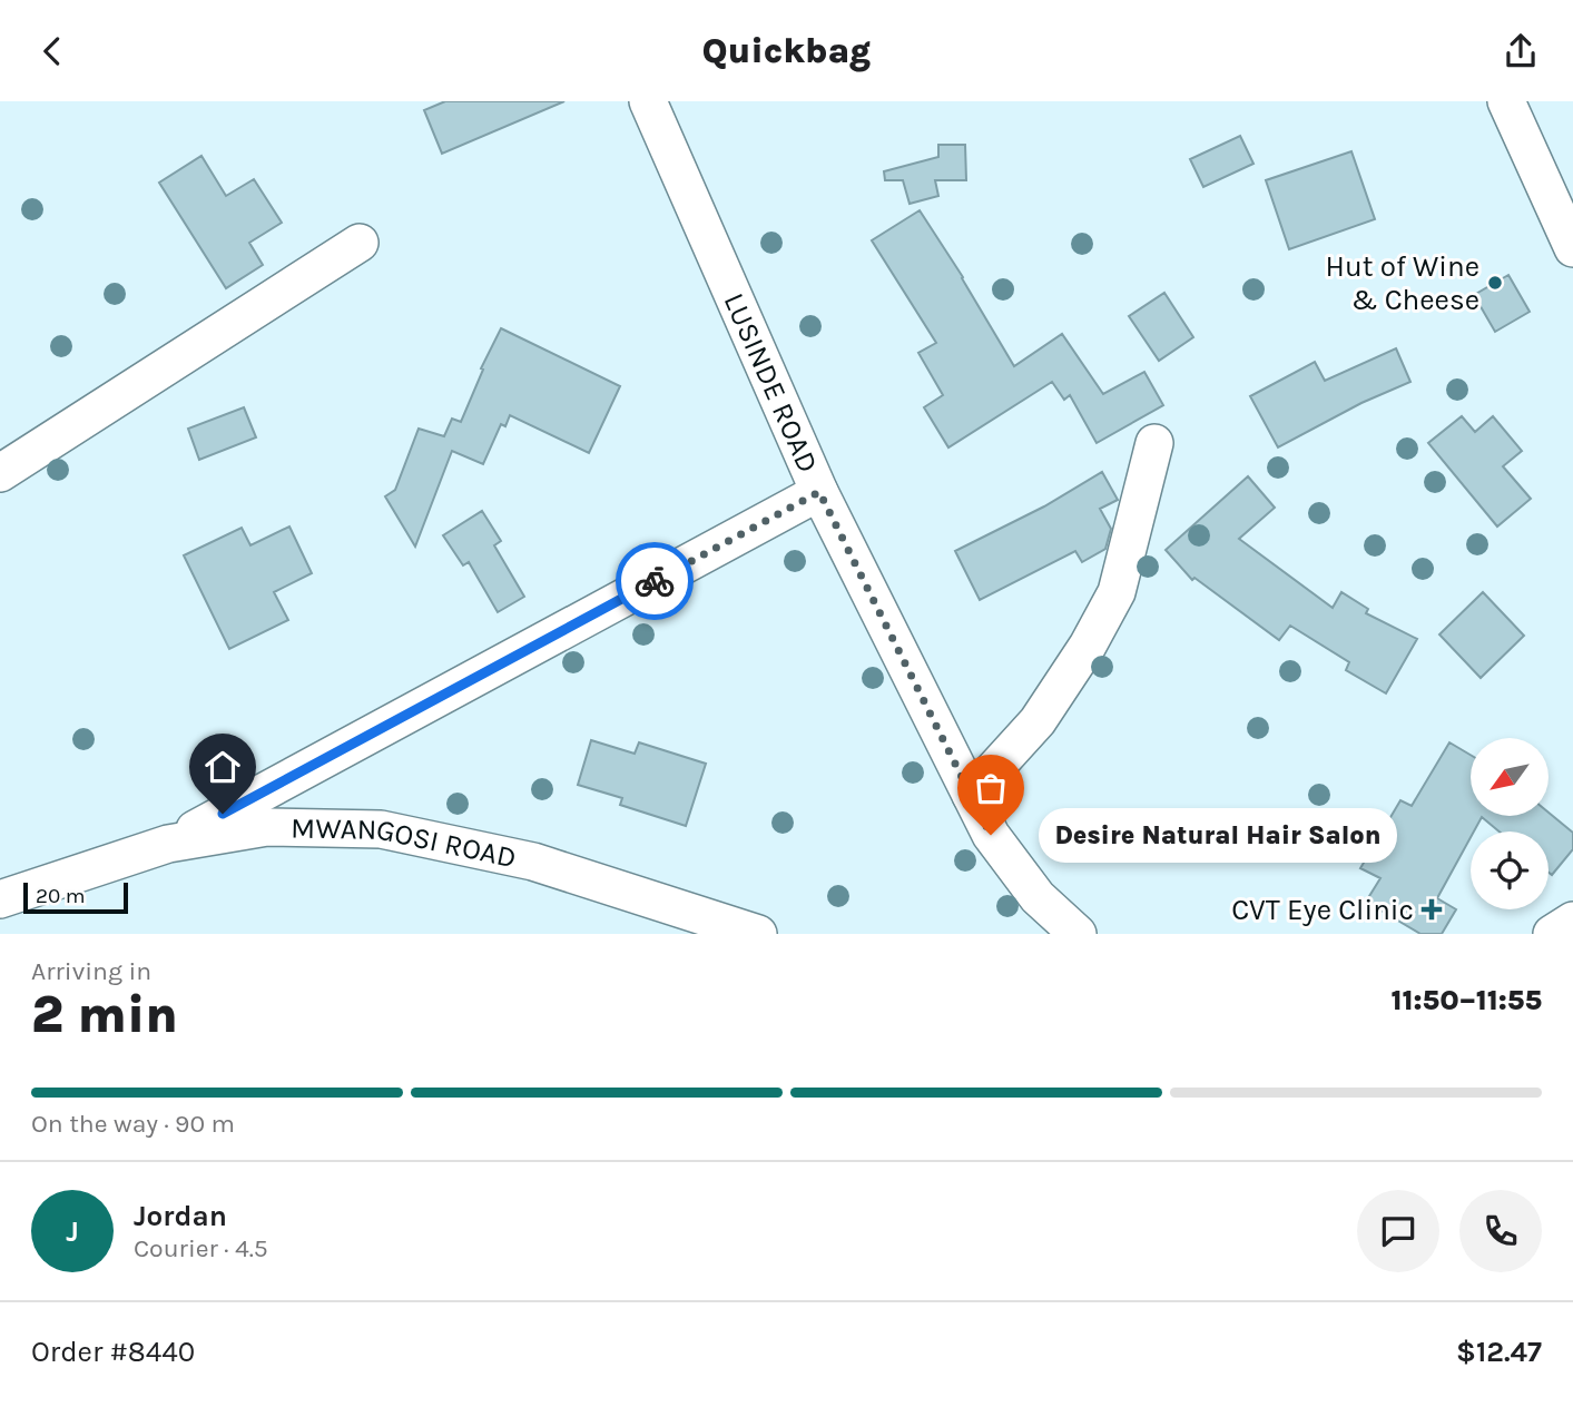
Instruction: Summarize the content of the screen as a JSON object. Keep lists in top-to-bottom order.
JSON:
{
  "streets": {
    "street": ["LUSINDE ROAD", "MWANGOSI ROAD"]
  },
  "places": {
    "other": ["Hut of Wine & Cheese", "Desire Natural Hair Salon"],
    "health": ["CVT Eye Clinic"]
  },
  "scale_bar": "20 m",
  "north": "bottom left",
  "page": {
    "header": "Quickbag",
    "bubble": "Desire Natural Hair Salon",
    "scale": "20 m",
    "heading": ["2 min", "Arriving in", "11:50–11:55"],
    "panel": [
      "Jordan",
      "Courier · 4.5",
      "Order #8440",
      "$12.47"
    ],
    "bar": "On the way · 90 m",
    "round": "J"
  }
}
